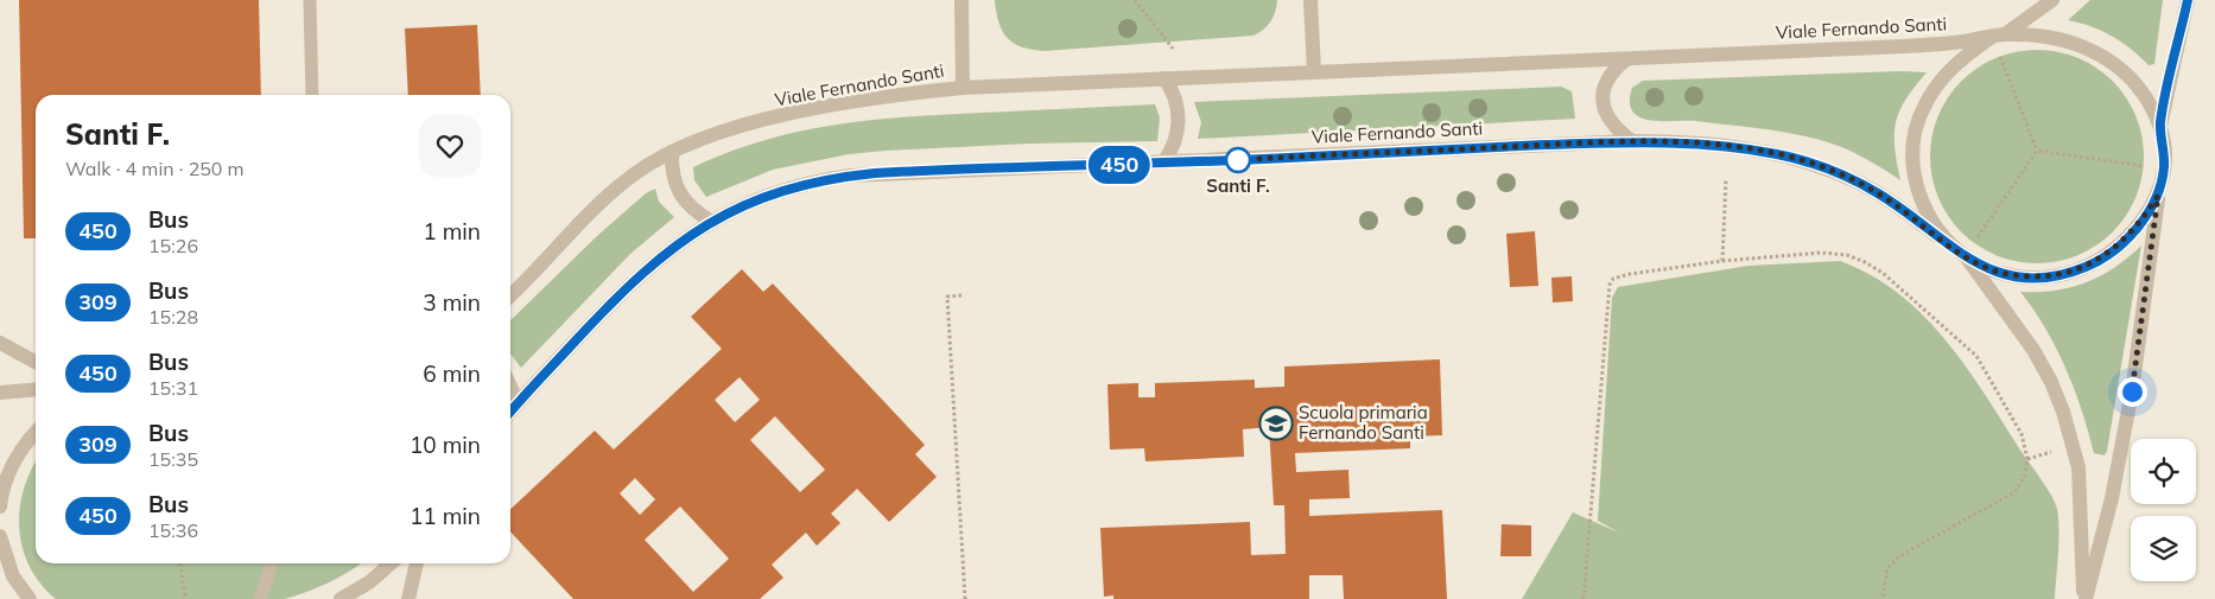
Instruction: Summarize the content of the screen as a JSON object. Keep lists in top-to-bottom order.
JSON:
{
  "streets": {
    "street": ["Viale Fernando Santi"]
  },
  "places": {
    "other": ["Santi F."],
    "school or university": ["Scuola primaria Fernando Santi"]
  },
  "lines": ["bus line 450"],
  "page": {
    "on_map": "450",
    "heading": ["Santi F.", "Walk · 4 min · 250 m"],
    "list": [
      {
        "mark": "450",
        "name": "Bus",
        "note": "15:26",
        "value": "1 min"
      },
      {
        "mark": "309",
        "name": "Bus",
        "note": "15:28",
        "value": "3 min"
      },
      {
        "mark": "450",
        "name": "Bus",
        "note": "15:31",
        "value": "6 min"
      },
      {
        "mark": "309",
        "name": "Bus",
        "note": "15:35",
        "value": "10 min"
      },
      {
        "mark": "450",
        "name": "Bus",
        "note": "15:36",
        "value": "11 min"
      }
    ]
  }
}
